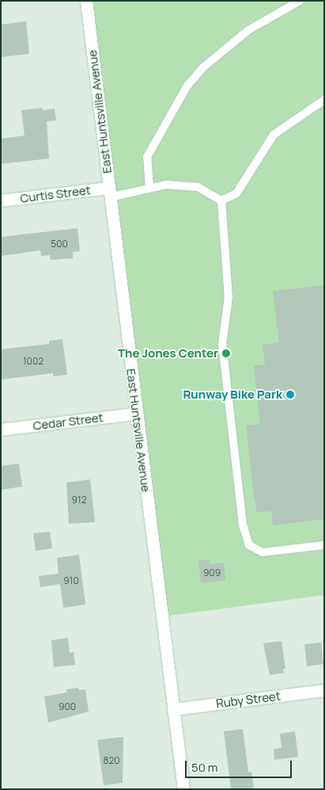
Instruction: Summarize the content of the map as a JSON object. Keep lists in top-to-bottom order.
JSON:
{
  "streets": {
    "main road": [
      "East Huntsville Avenue",
      "Curtis Street",
      "Cedar Street",
      "Ruby Street"
    ]
  },
  "crossings": [
    ["East Huntsville Avenue", "Curtis Street"],
    ["East Huntsville Avenue", "Cedar Street"],
    ["East Huntsville Avenue", "Ruby Street"]
  ],
  "places": ["The Jones Center", "Runway Bike Park"],
  "house_numbers": [
    "500",
    "1002",
    "912",
    "909",
    "910",
    "900",
    "820"
  ],
  "scale_bar": "50 m"
}
